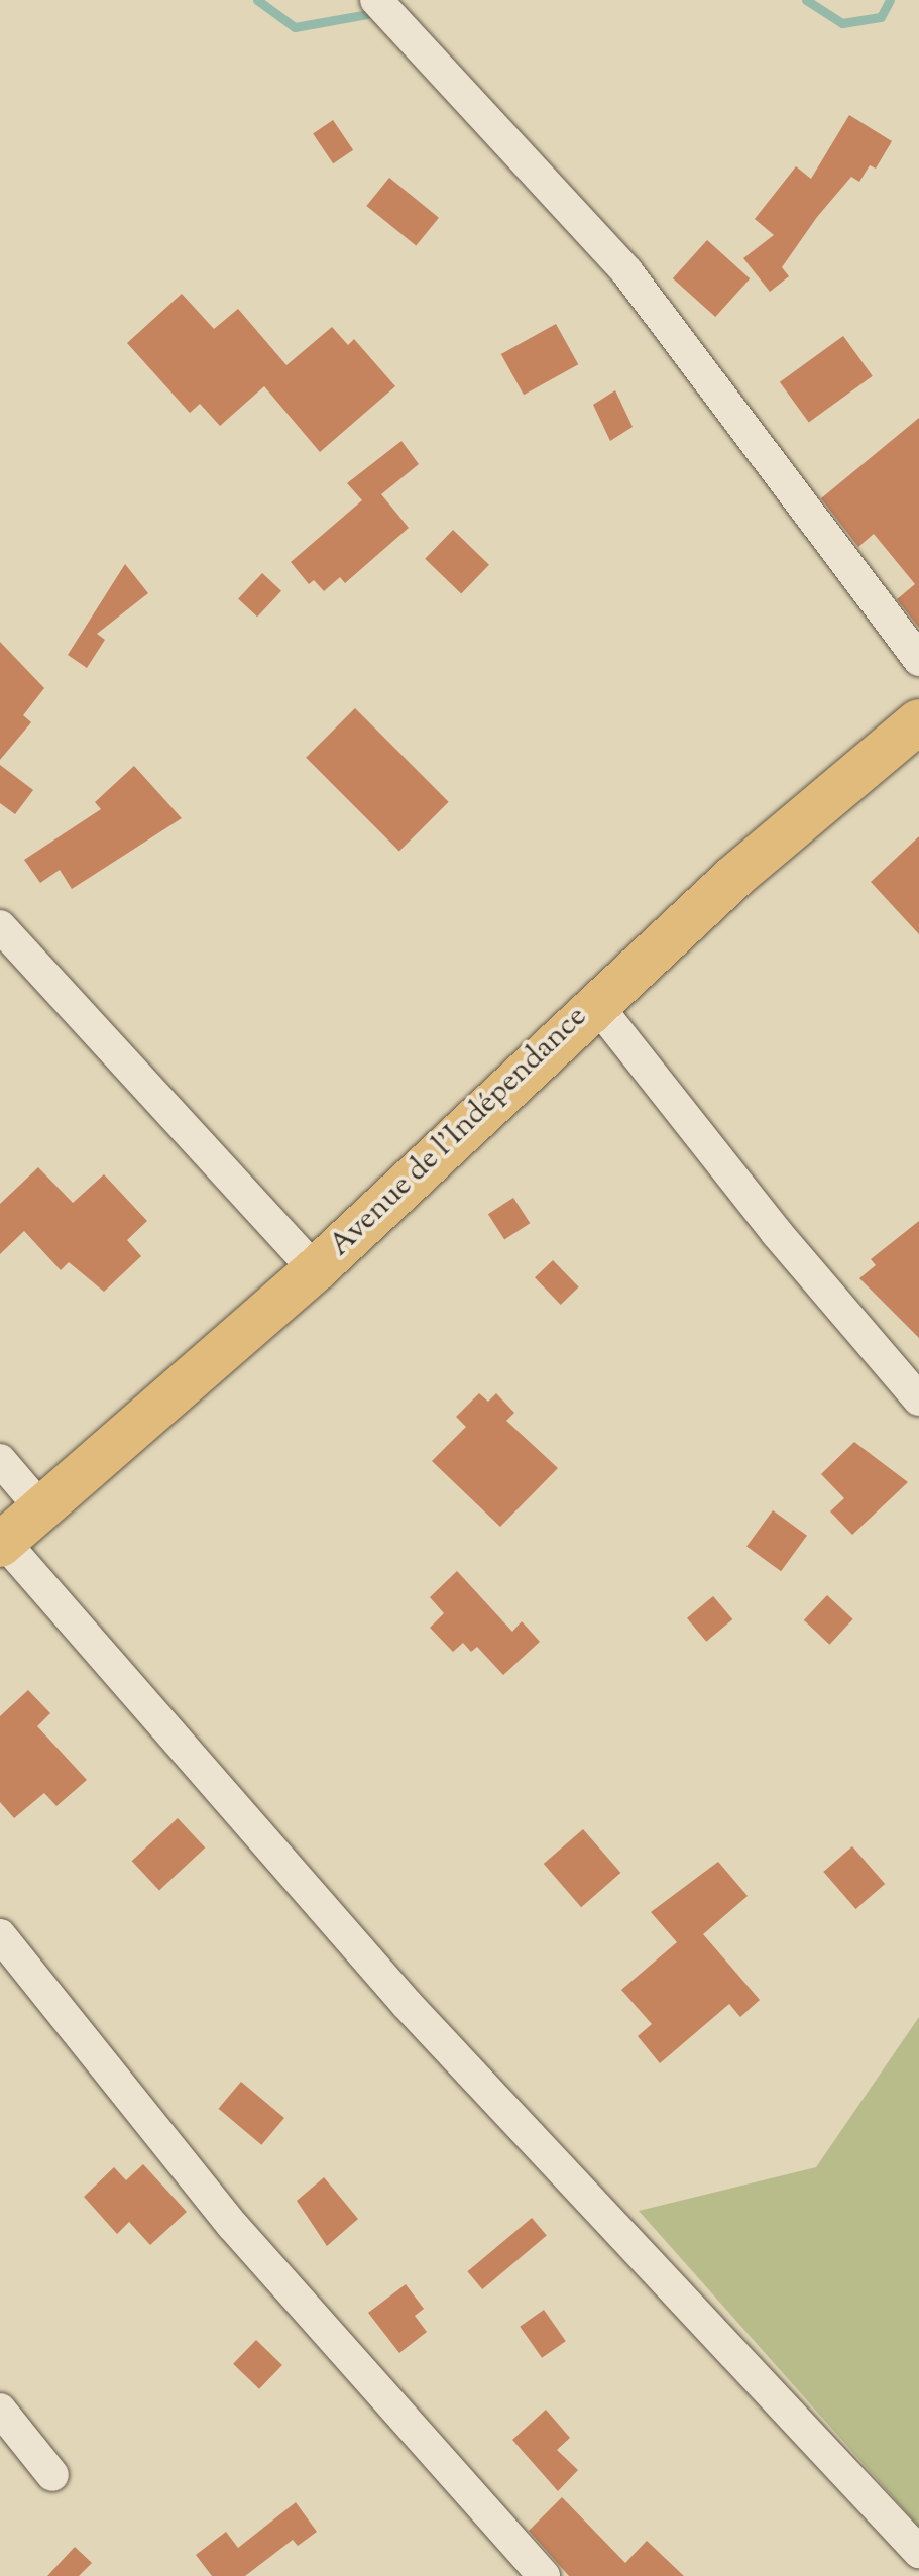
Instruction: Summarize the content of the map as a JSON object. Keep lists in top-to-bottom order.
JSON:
{
  "streets": {
    "main road": ["Avenue de l'Indépendance"]
  }
}
